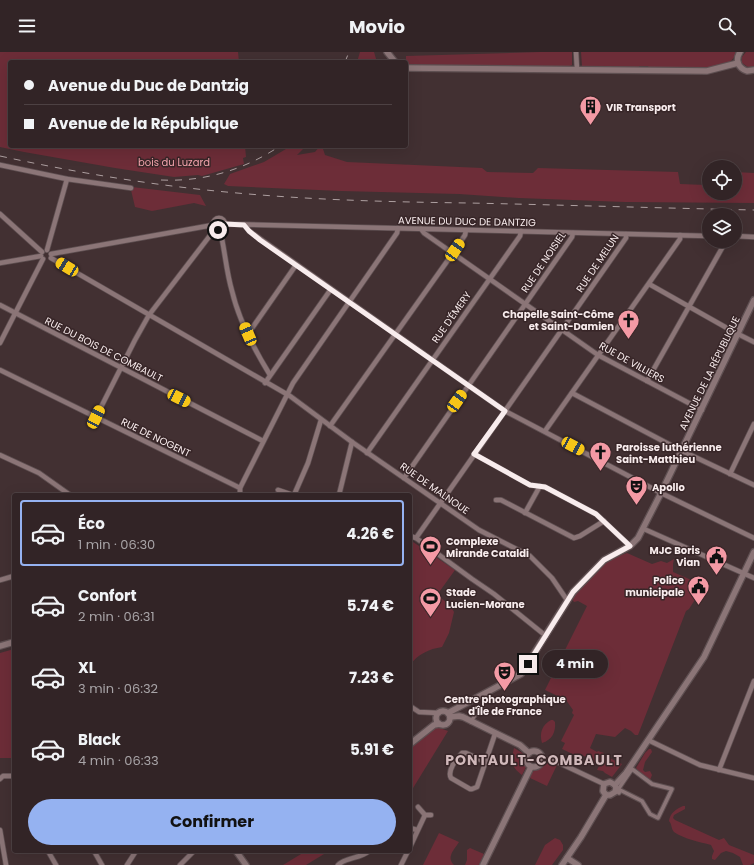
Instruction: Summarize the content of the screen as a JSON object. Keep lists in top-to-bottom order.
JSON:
{
  "streets": {
    "street": [
      "AVENUE DU DUC DE DANTZIG",
      "RUE DE NOISIEL",
      "RUE DE MELUN",
      "RUE D'ÉMERY",
      "RUE DU BOIS DE COMBAULT",
      "RUE DE VILLIERS",
      "AVENUE DE LA RÉPUBLIQUE",
      "RUE DE NOGENT",
      "RUE DE MALNOUE"
    ]
  },
  "crossings": [
    ["AVENUE DU DUC DE DANTZIG", "RUE DE NOISIEL"],
    ["AVENUE DU DUC DE DANTZIG", "RUE DE MELUN"],
    ["AVENUE DU DUC DE DANTZIG", "RUE D'ÉMERY"],
    ["AVENUE DU DUC DE DANTZIG", "RUE DE VILLIERS"],
    ["RUE DE NOISIEL", "RUE DE VILLIERS"],
    ["RUE DE NOISIEL", "RUE DE MALNOUE"],
    ["RUE DE MELUN", "RUE DE VILLIERS"],
    ["RUE DE MELUN", "RUE DE MALNOUE"],
    ["RUE D'ÉMERY", "RUE DE VILLIERS"],
    ["RUE D'ÉMERY", "RUE DE MALNOUE"],
    ["RUE DE VILLIERS", "AVENUE DE LA RÉPUBLIQUE"],
    ["AVENUE DE LA RÉPUBLIQUE", "RUE DE MALNOUE"]
  ],
  "districts": ["PONTAULT-COMBAULT"],
  "parks": ["bois du Luzard"],
  "places": {
    "building": ["VIR Transport"],
    "church": ["Chapelle Saint-Côme et Saint-Damien", "Paroisse luthérienne Saint-Matthieu"],
    "theatre": ["Apollo", "Centre photographique d'Île de France"],
    "sports": ["Complexe Mirande Cataldi", "Stade Lucien-Morane"],
    "public building": ["MJC Boris Vian", "Police municipale"]
  },
  "page": {
    "header": "Movio",
    "banner": ["Avenue du Duc de Dantzig", "Avenue de la République"],
    "list": [
      {
        "name": "Éco",
        "note": "1 min · 06:30",
        "value": "4.26 €"
      },
      {
        "name": "Confort",
        "note": "2 min · 06:31",
        "value": "5.74 €"
      },
      {
        "name": "XL",
        "note": "3 min · 06:32",
        "value": "7.23 €"
      },
      {
        "name": "Black",
        "note": "4 min · 06:33",
        "value": "5.91 €"
      }
    ],
    "bubble": "4 min",
    "buttons": "Confirmer"
  }
}
